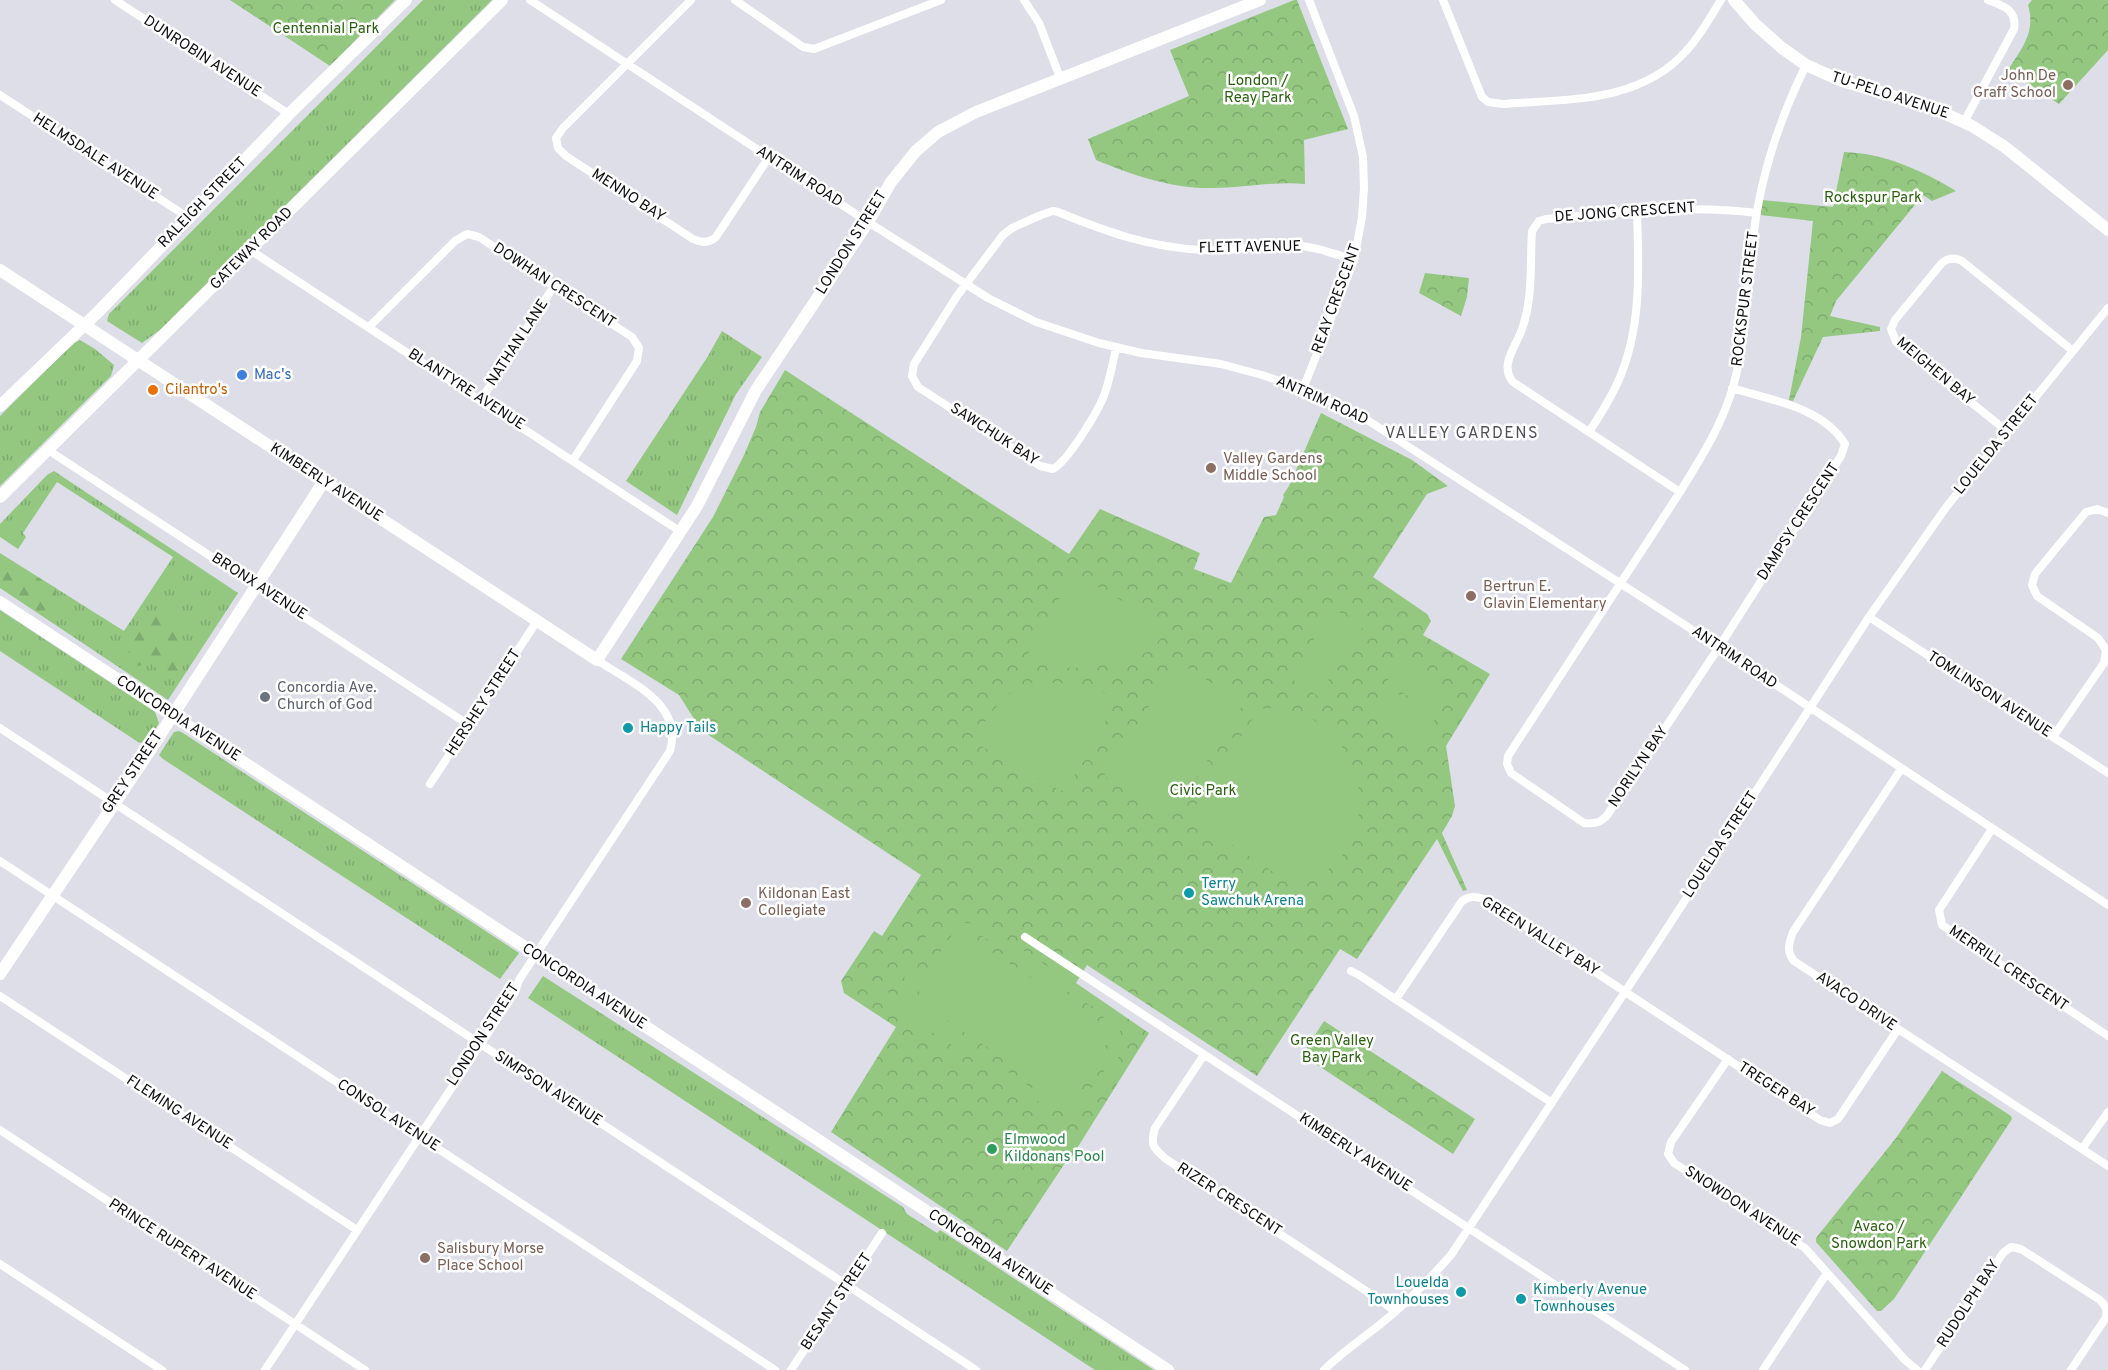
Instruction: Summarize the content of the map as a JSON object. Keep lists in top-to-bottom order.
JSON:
{
  "streets": {
    "street": [
      "DUNROBIN AVENUE",
      "TU-PELO AVENUE",
      "HELMSDALE AVENUE",
      "ANTRIM ROAD",
      "MENNO BAY",
      "RALEIGH STREET",
      "DE JONG CRESCENT",
      "LONDON STREET",
      "FLETT AVENUE",
      "GATEWAY ROAD",
      "DOWHAN CRESCENT",
      "REAY CRESCENT",
      "ROCKSPUR STREET",
      "NATHAN LANE",
      "MEIGHEN BAY",
      "BLANTYRE AVENUE",
      "SAWCHUK BAY",
      "LOUELDA STREET",
      "KIMBERLY AVENUE",
      "DAMPSY CRESCENT",
      "BRONX AVENUE",
      "TOMLINSON AVENUE",
      "HERSHEY STREET",
      "CONCORDIA AVENUE",
      "NORILYN BAY",
      "GREY STREET",
      "GREEN VALLEY BAY",
      "MERRILL CRESCENT",
      "AVACO DRIVE",
      "SIMPSON AVENUE",
      "TREGER BAY",
      "FLEMING AVENUE",
      "CONSOL AVENUE",
      "RIZER CRESCENT",
      "SNOWDON AVENUE",
      "PRINCE RUPERT AVENUE",
      "BESANT STREET",
      "RUDOLPH BAY"
    ]
  },
  "crossings": [
    ["DUNROBIN AVENUE", "RALEIGH STREET"],
    ["TU-PELO AVENUE", "ROCKSPUR STREET"],
    ["HELMSDALE AVENUE", "RALEIGH STREET"],
    ["ANTRIM ROAD", "MENNO BAY"],
    ["ANTRIM ROAD", "LONDON STREET"],
    ["ANTRIM ROAD", "FLETT AVENUE"],
    ["ANTRIM ROAD", "REAY CRESCENT"],
    ["ANTRIM ROAD", "ROCKSPUR STREET"],
    ["ANTRIM ROAD", "SAWCHUK BAY"],
    ["ANTRIM ROAD", "LOUELDA STREET"],
    ["ANTRIM ROAD", "DAMPSY CRESCENT"],
    ["ANTRIM ROAD", "NORILYN BAY"],
    ["ANTRIM ROAD", "MERRILL CRESCENT"],
    ["ANTRIM ROAD", "AVACO DRIVE"],
    ["RALEIGH STREET", "KIMBERLY AVENUE"],
    ["DE JONG CRESCENT", "ROCKSPUR STREET"],
    ["LONDON STREET", "BLANTYRE AVENUE"],
    ["LONDON STREET", "KIMBERLY AVENUE"],
    ["LONDON STREET", "CONCORDIA AVENUE"],
    ["LONDON STREET", "SIMPSON AVENUE"],
    ["LONDON STREET", "FLEMING AVENUE"],
    ["LONDON STREET", "CONSOL AVENUE"],
    ["LONDON STREET", "PRINCE RUPERT AVENUE"],
    ["FLETT AVENUE", "REAY CRESCENT"],
    ["FLETT AVENUE", "SAWCHUK BAY"],
    ["GATEWAY ROAD", "BLANTYRE AVENUE"],
    ["GATEWAY ROAD", "KIMBERLY AVENUE"],
    ["GATEWAY ROAD", "BRONX AVENUE"],
    ["DOWHAN CRESCENT", "NATHAN LANE"],
    ["DOWHAN CRESCENT", "BLANTYRE AVENUE"],
    ["ROCKSPUR STREET", "DAMPSY CRESCENT"],
    ["ROCKSPUR STREET", "NORILYN BAY"],
    ["NATHAN LANE", "BLANTYRE AVENUE"],
    ["MEIGHEN BAY", "LOUELDA STREET"],
    ["LOUELDA STREET", "KIMBERLY AVENUE"],
    ["LOUELDA STREET", "TOMLINSON AVENUE"],
    ["LOUELDA STREET", "GREEN VALLEY BAY"],
    ["LOUELDA STREET", "TREGER BAY"],
    ["LOUELDA STREET", "RIZER CRESCENT"],
    ["KIMBERLY AVENUE", "HERSHEY STREET"],
    ["KIMBERLY AVENUE", "GREY STREET"],
    ["KIMBERLY AVENUE", "RIZER CRESCENT"],
    ["DAMPSY CRESCENT", "NORILYN BAY"],
    ["BRONX AVENUE", "HERSHEY STREET"],
    ["BRONX AVENUE", "GREY STREET"],
    ["CONCORDIA AVENUE", "GREY STREET"],
    ["GREY STREET", "SIMPSON AVENUE"],
    ["GREY STREET", "CONSOL AVENUE"],
    ["GREEN VALLEY BAY", "TREGER BAY"],
    ["AVACO DRIVE", "TREGER BAY"],
    ["SIMPSON AVENUE", "BESANT STREET"],
    ["TREGER BAY", "SNOWDON AVENUE"]
  ],
  "districts": ["VALLEY GARDENS"],
  "parks": [
    "Centennial Park",
    "London / Reay Park",
    "Rockspur Park",
    "Civic Park",
    "Green Valley Bay Park",
    "Avaco / Snowdon Park"
  ],
  "places": [
    "John De Graff School",
    "Mac's",
    "Cilantro's",
    "Valley Gardens Middle School",
    "Bertrun E. Glavin Elementary",
    "Concordia Ave. Church of God",
    "Happy Tails",
    "Terry Sawchuk Arena",
    "Kildonan East Collegiate",
    "Elmwood Kildonans Pool",
    "Salisbury Morse Place School",
    "Louelda Townhouses",
    "Kimberly Avenue Townhouses"
  ]
}
